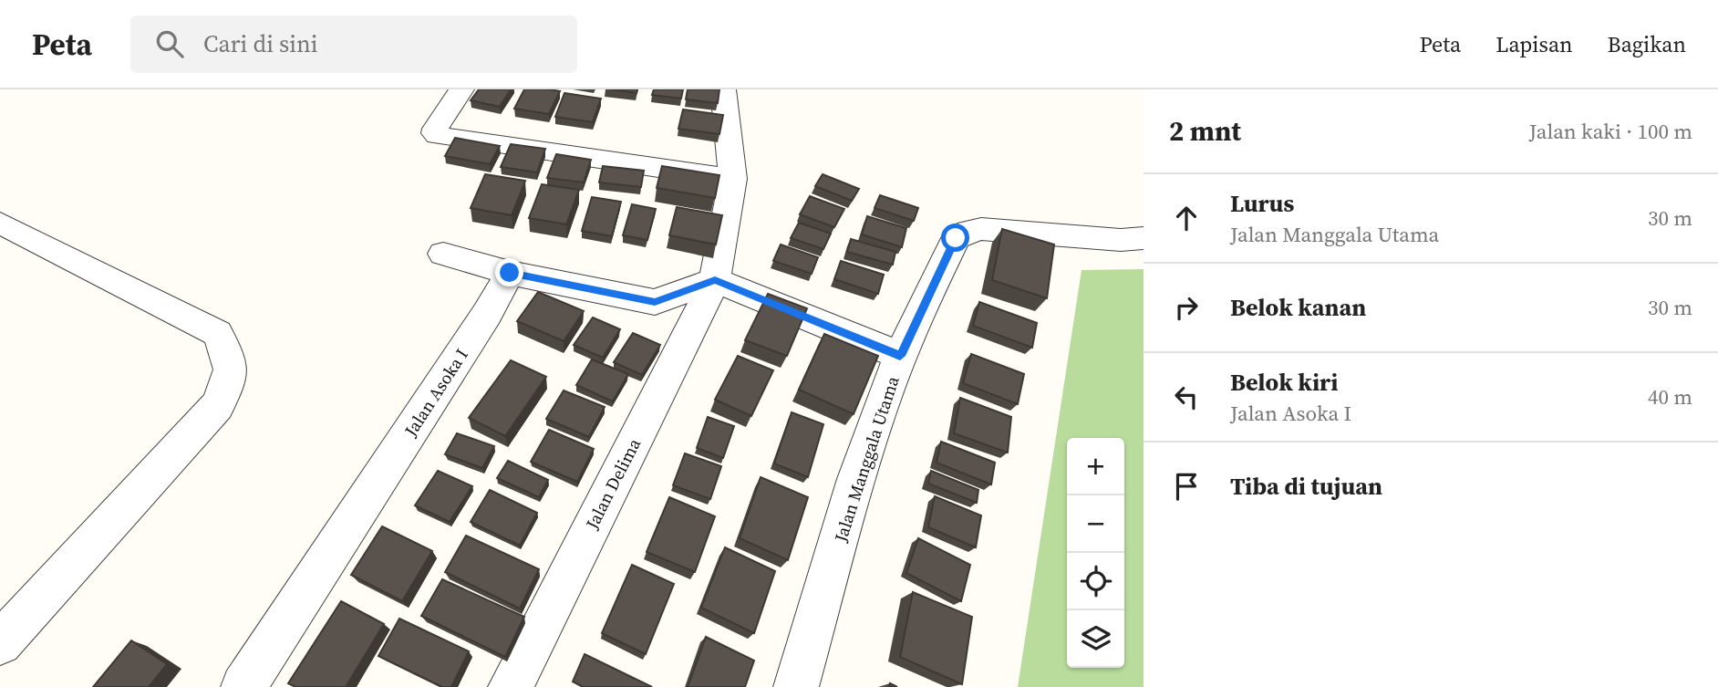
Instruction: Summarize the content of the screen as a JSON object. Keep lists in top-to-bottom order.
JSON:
{
  "streets": {
    "street": ["Jalan Asoka I", "Jalan Manggala Utama", "Jalan Delima"]
  },
  "page": {
    "header": "Peta",
    "search": "Cari di sini",
    "nav": ["Peta", "Lapisan", "Bagikan"],
    "heading": ["2 mnt", "Jalan kaki · 100 m"],
    "list": [
      ["Lurus", "Jalan Manggala Utama", "30 m"],
      ["Belok kanan", "30 m"],
      ["Belok kiri", "Jalan Asoka I", "40 m"],
      "Tiba di tujuan"
    ],
    "map_buttons": ["+", "−"]
  }
}
